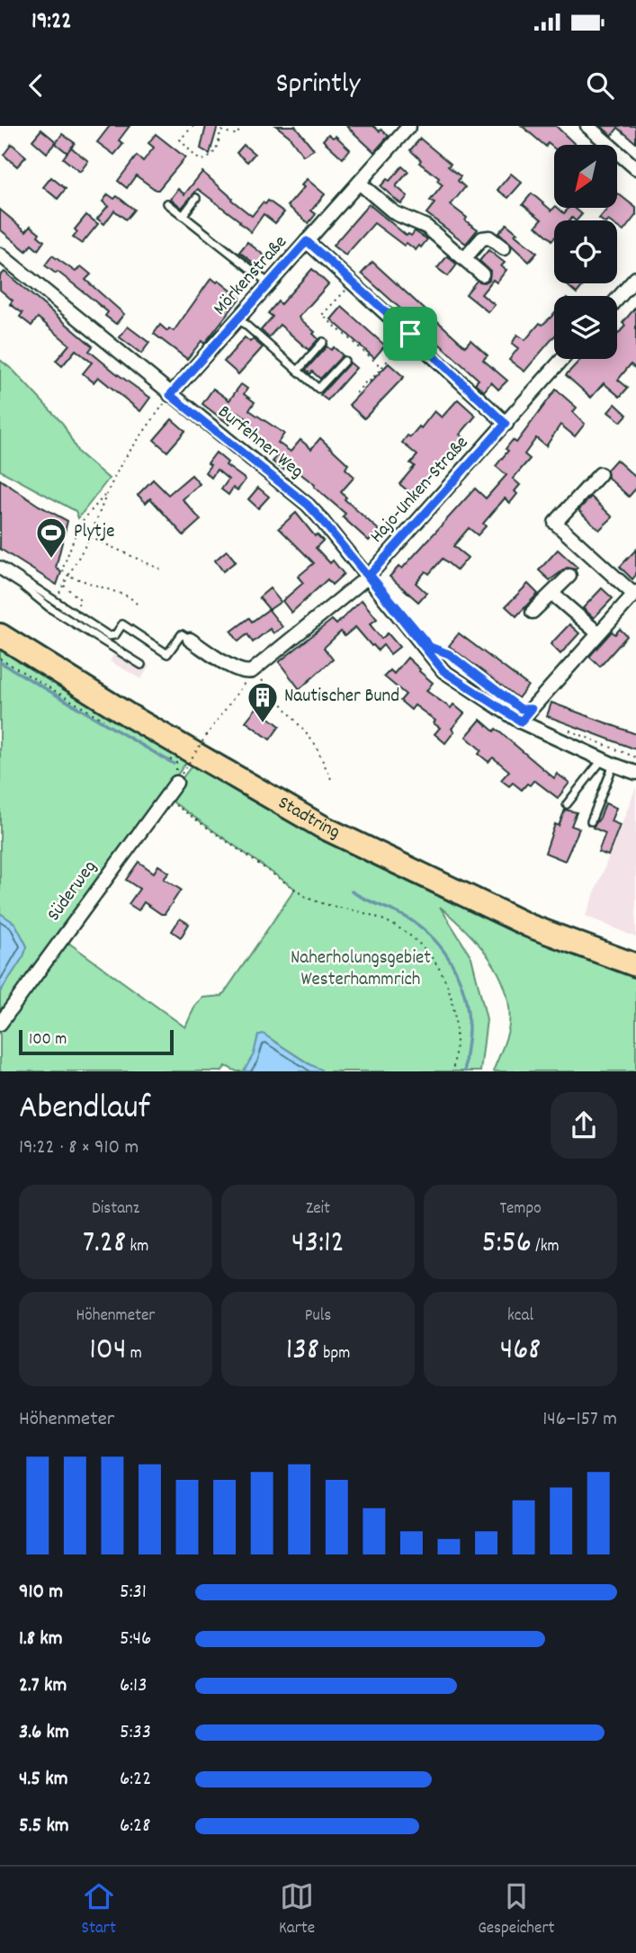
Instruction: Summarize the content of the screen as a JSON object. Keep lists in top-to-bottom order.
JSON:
{
  "streets": {
    "highway": ["Stadtring"],
    "street": [
      "Mörkenstraße",
      "Burfehner Weg",
      "Hajo-Unken-Straße",
      "Süderweg"
    ]
  },
  "crossings": [
    ["Mörkenstraße", "Burfehner Weg"],
    ["Burfehner Weg", "Hajo-Unken-Straße"]
  ],
  "parks": ["Naherholungsgebiet Westerhammrich"],
  "places": {
    "sports": ["Plytje"],
    "building": ["Nautischer Bund"]
  },
  "scale_bar": "100 m",
  "north": "bottom left",
  "page": {
    "status": "19:22",
    "header": "Sprintly",
    "scale": "100 m",
    "heading": ["Abendlauf", "19:22 · 8 × 910 m"],
    "stats": [
      ["Distanz", "7.28 km"],
      ["Zeit", "43:12"],
      ["Tempo", "5:56 /km"],
      ["Höhenmeter", "104 m"],
      ["Puls", "138 bpm"],
      ["kcal", "468"]
    ],
    "chart": ["Höhenmeter", "146–157 m"],
    "list": [
      {
        "name": "910 m",
        "note": "5:31"
      },
      {
        "name": "1.8 km",
        "note": "5:46"
      },
      {
        "name": "2.7 km",
        "note": "6:13"
      },
      {
        "name": "3.6 km",
        "note": "5:33"
      },
      {
        "name": "4.5 km",
        "note": "6:22"
      },
      {
        "name": "5.5 km",
        "note": "6:28"
      }
    ],
    "tabs": ["Start", "Karte", "Gespeichert"]
  }
}
